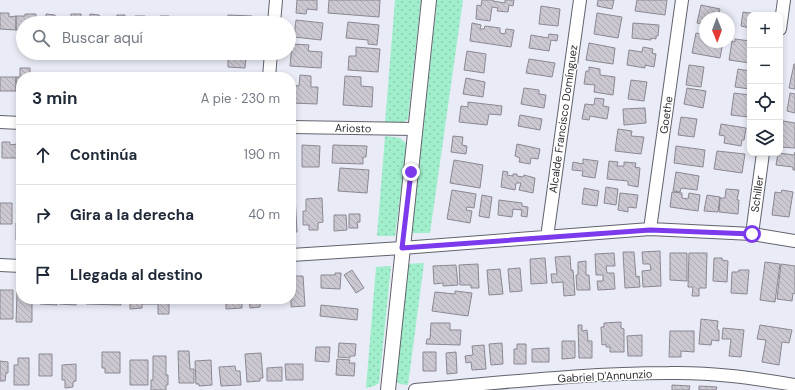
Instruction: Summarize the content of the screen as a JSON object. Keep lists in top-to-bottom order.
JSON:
{
  "streets": {
    "street": [
      "Goethe",
      "Alcalde Francisco Domínguez",
      "Ariosto",
      "Schiller",
      "Gabriel D'Annunzio"
    ]
  },
  "north": "bottom",
  "page": {
    "map_buttons": ["+", "−"],
    "search": "Buscar aquí",
    "heading": ["3 min", "A pie · 230 m"],
    "list": [
      ["Continúa", "190 m"],
      ["Gira a la derecha", "40 m"],
      "Llegada al destino"
    ]
  }
}
